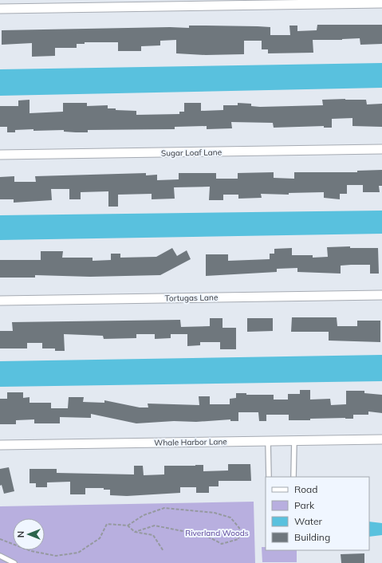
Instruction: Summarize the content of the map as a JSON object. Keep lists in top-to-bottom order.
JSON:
{
  "streets": {
    "street": ["Sugar Loaf Lane", "Tortugas Lane", "Whale Harbor Lane"]
  },
  "parks": ["Riverland Woods"],
  "legend": [
    "Road",
    "Park",
    "Water",
    "Building"
  ],
  "north": "left"
}
